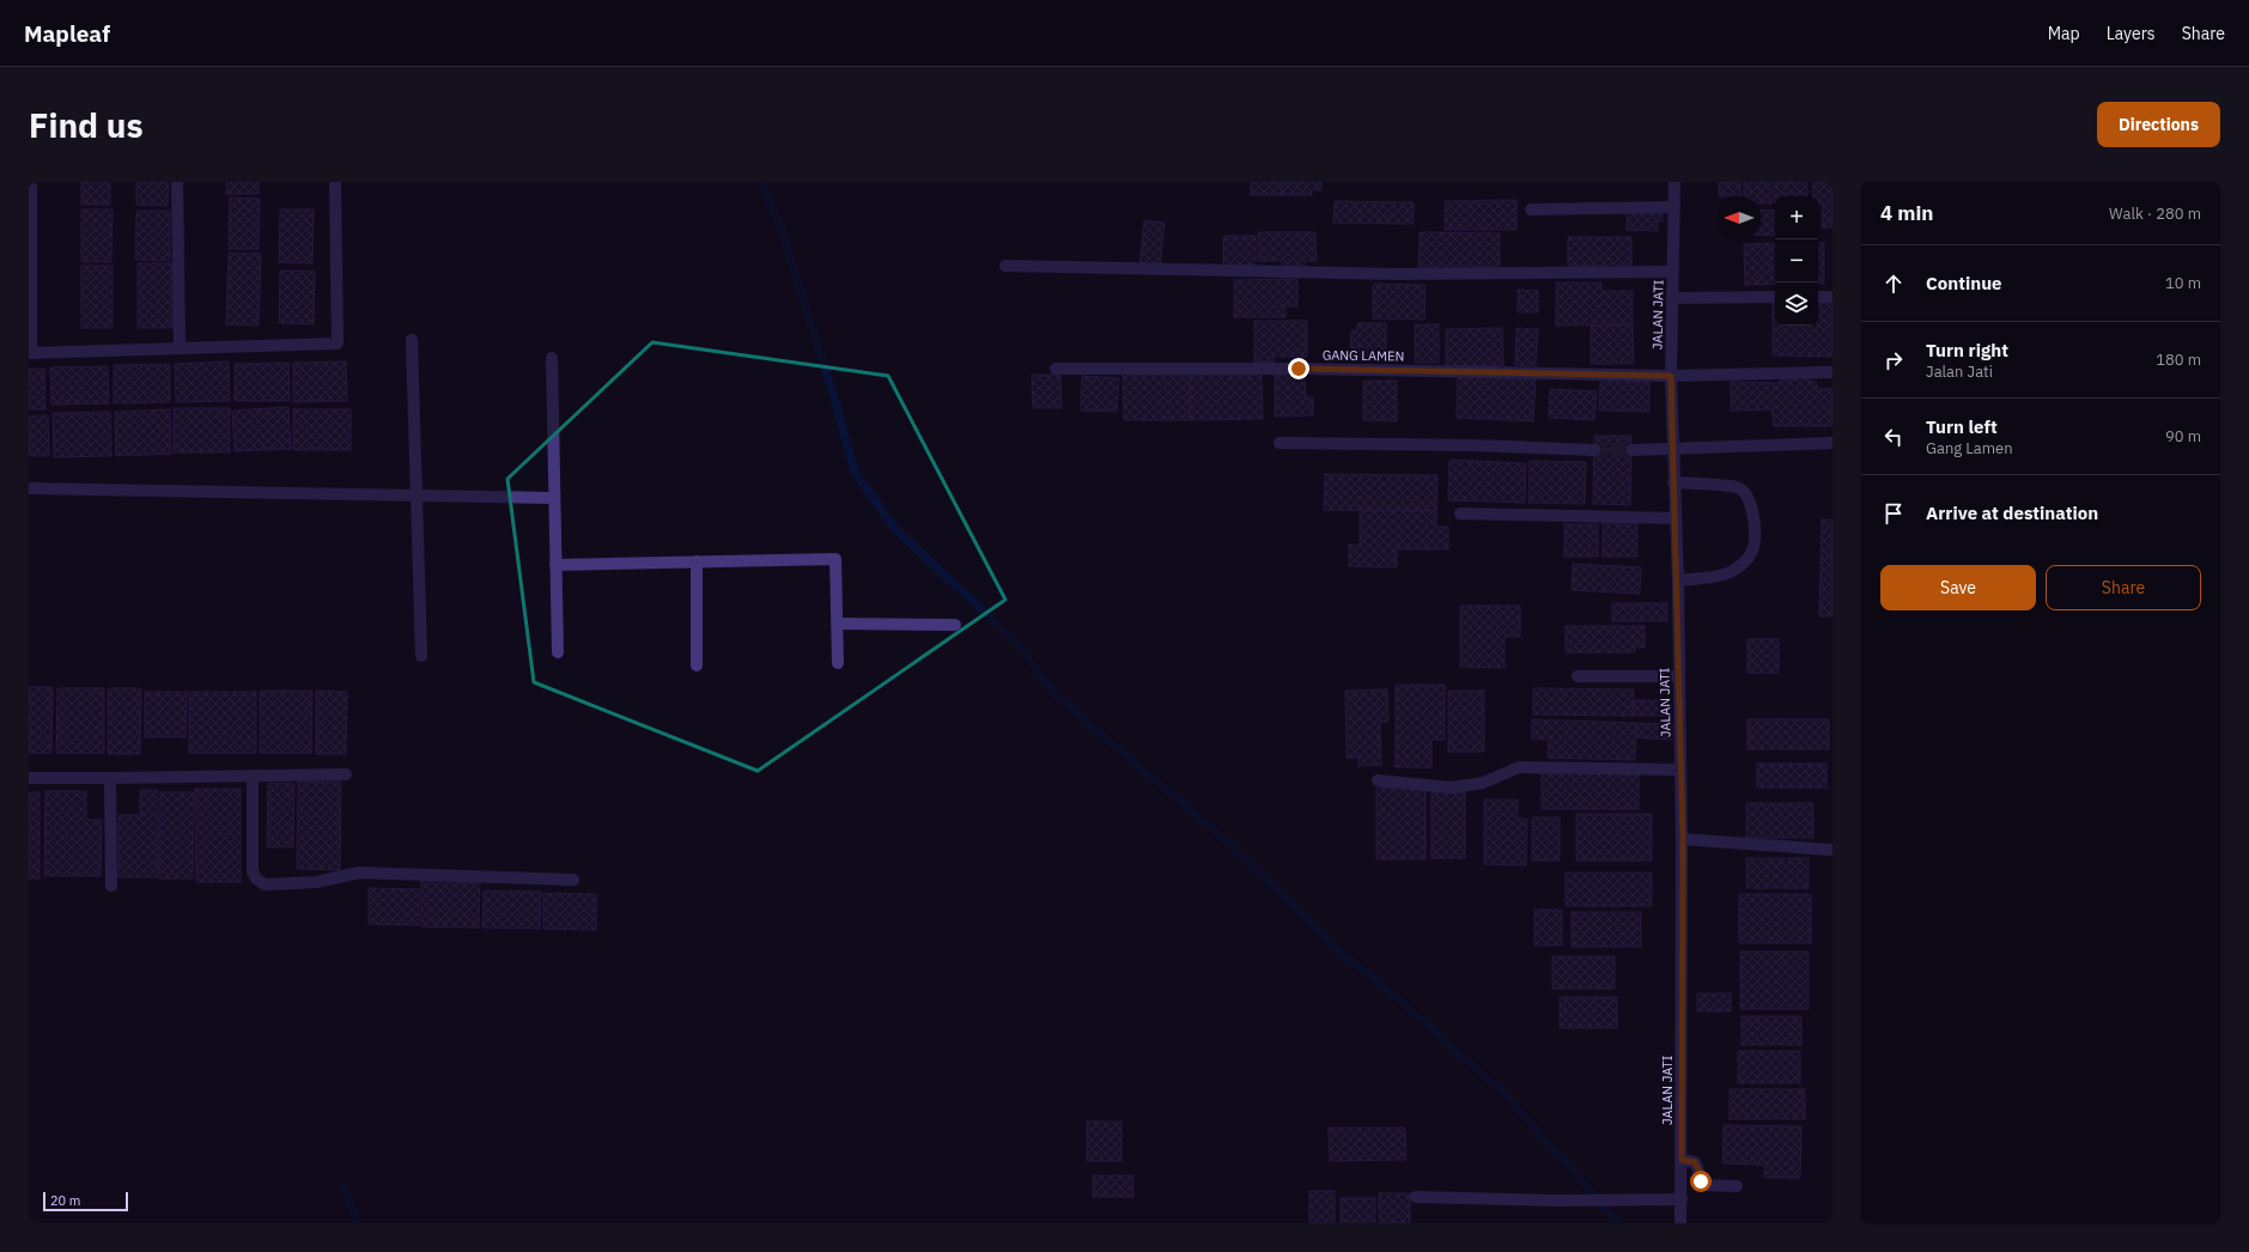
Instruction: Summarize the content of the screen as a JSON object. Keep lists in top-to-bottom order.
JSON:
{
  "streets": {
    "street": ["JALAN JATI", "GANG LAMEN"]
  },
  "crossings": [
    ["JALAN JATI", "GANG LAMEN"]
  ],
  "scale_bar": "20 m",
  "north": "left",
  "page": {
    "header": "Mapleaf",
    "nav": ["Map", "Layers", "Share"],
    "buttons": [
      "Directions",
      ["Save", "Share"]
    ],
    "title": "Find us",
    "heading": ["4 min", "Walk · 280 m"],
    "map_buttons": ["+", "−"],
    "list": [
      ["Continue", "10 m"],
      ["Turn right", "Jalan Jati", "180 m"],
      ["Turn left", "Gang Lamen", "90 m"],
      "Arrive at destination"
    ],
    "scale": "20 m"
  }
}
